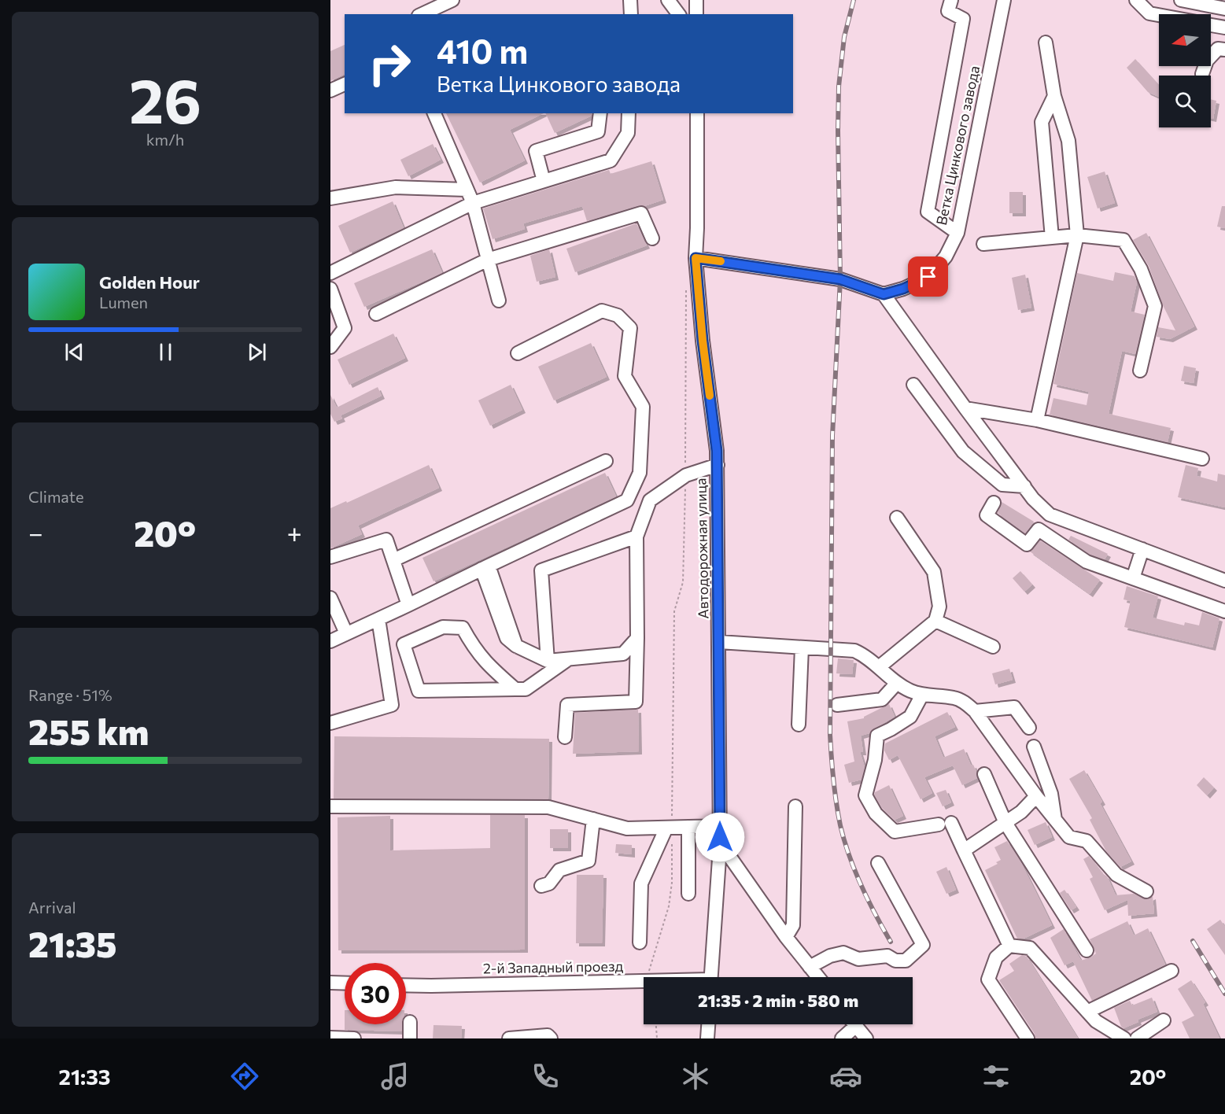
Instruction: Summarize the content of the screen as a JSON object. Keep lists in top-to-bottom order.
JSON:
{
  "streets": {
    "street": ["Ветка Цинкового завода", "Автодорожная улица", "2-й Западный проезд"]
  },
  "north": "left",
  "page": {
    "tile": [
      ["26", "km/h"],
      "Climate",
      ["Range · 51%", "255 km"],
      ["Arrival", "21:35"]
    ],
    "turn": ["410 m", "Ветка Цинкового завода"],
    "song": ["Golden Hour", "Lumen"],
    "heat": ["−", "20°", "+"],
    "limit": "30",
    "trip": "21:35 · 2 min · 580 m",
    "tabs": ["21:33", "20°"]
  }
}
